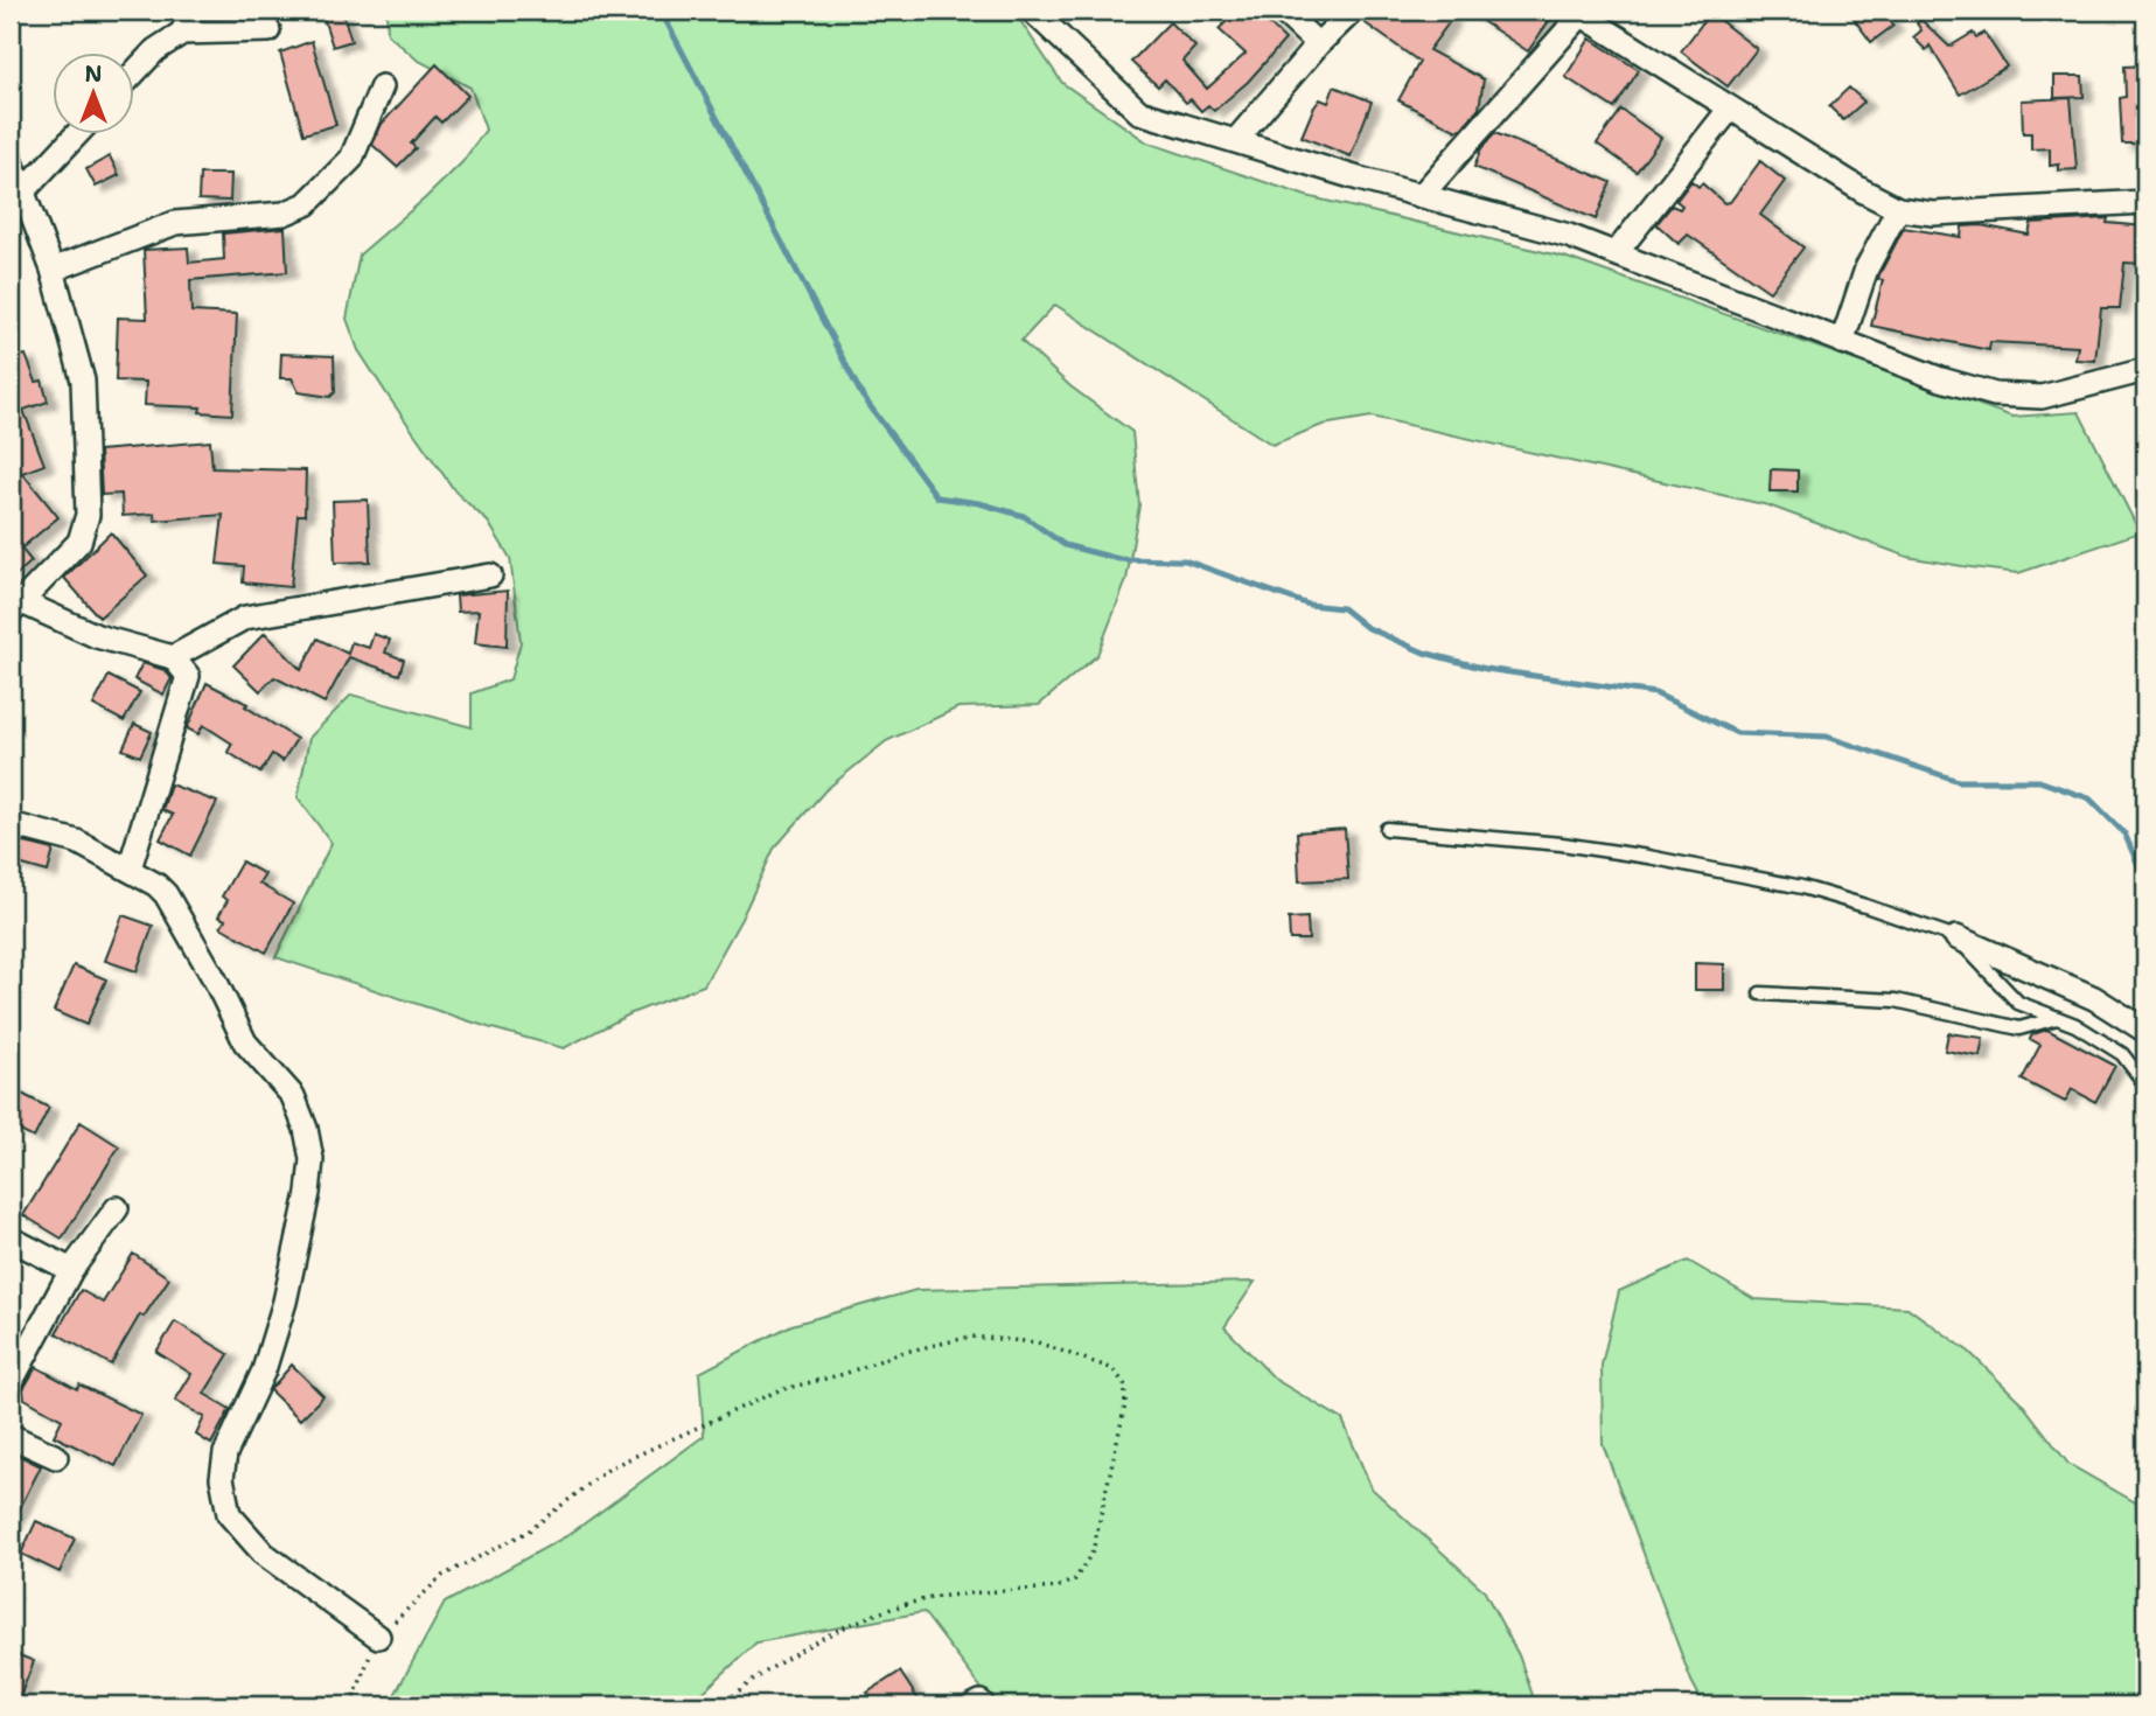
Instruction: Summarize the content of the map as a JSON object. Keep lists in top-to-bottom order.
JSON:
{
  "north": "top"
}
